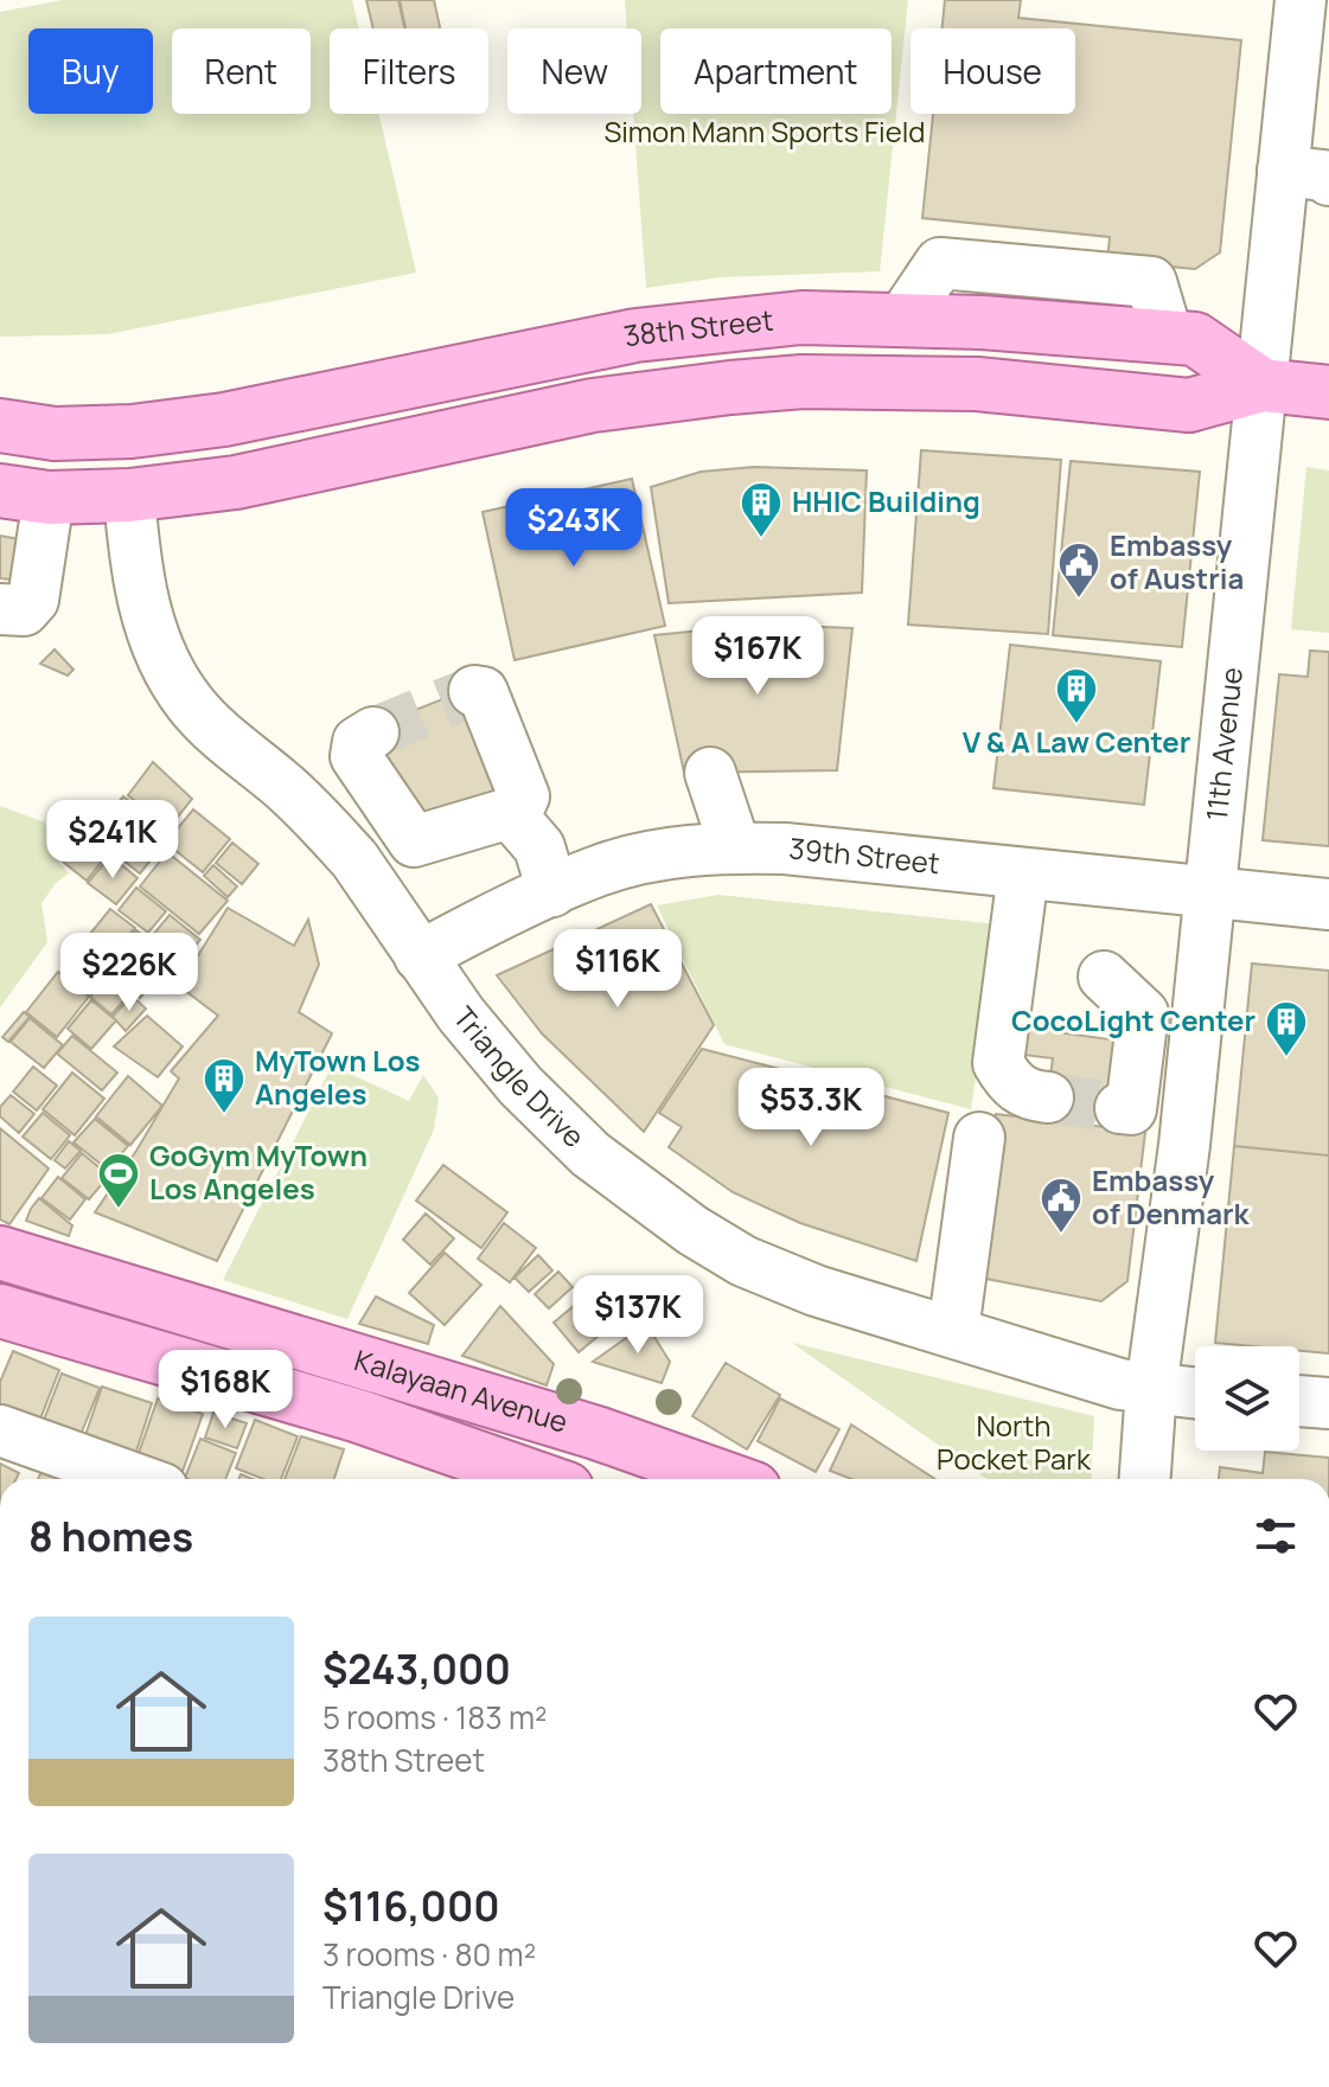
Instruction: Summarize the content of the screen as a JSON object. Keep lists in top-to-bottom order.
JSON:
{
  "streets": {
    "main road": ["38th Street", "Kalayaan Avenue"],
    "street": ["11th Avenue", "39th Street", "Triangle Drive"]
  },
  "crossings": [
    ["38th Street", "11th Avenue"],
    ["38th Street", "Triangle Drive"],
    ["11th Avenue", "39th Street"],
    ["11th Avenue", "Triangle Drive"],
    ["39th Street", "Triangle Drive"]
  ],
  "parks": ["Simon Mann Sports Field", "North Pocket Park"],
  "places": {
    "building": [
      "HHIC Building",
      "V & A Law Center",
      "CocoLight Center",
      "MyTown Los Angeles"
    ],
    "public building": ["Embassy of Austria", "Embassy of Denmark"],
    "sports": ["GoGym MyTown Los Angeles"]
  },
  "page": {
    "chip": [
      "Buy",
      "Rent",
      "Filters",
      "New",
      "Apartment",
      "House"
    ],
    "price": [
      "$243K",
      "$167K",
      "$241K",
      "$116K",
      "$226K",
      "$53.3K",
      "$137K",
      "$168K"
    ],
    "heading": "8 homes",
    "list": [
      {
        "name": "$243,000",
        "note": "5 rooms · 183 m² · 38th Street"
      },
      {
        "name": "$116,000",
        "note": "3 rooms · 80 m² · Triangle Drive"
      }
    ]
  }
}
